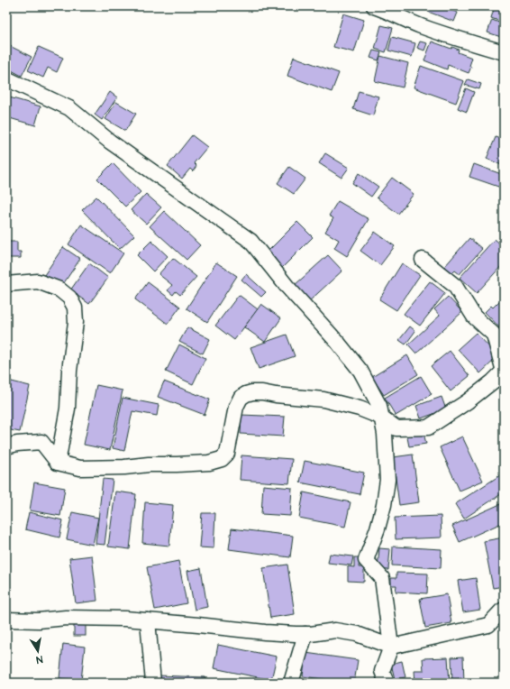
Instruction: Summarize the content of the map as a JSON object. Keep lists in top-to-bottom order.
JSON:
{
  "north": "bottom"
}
